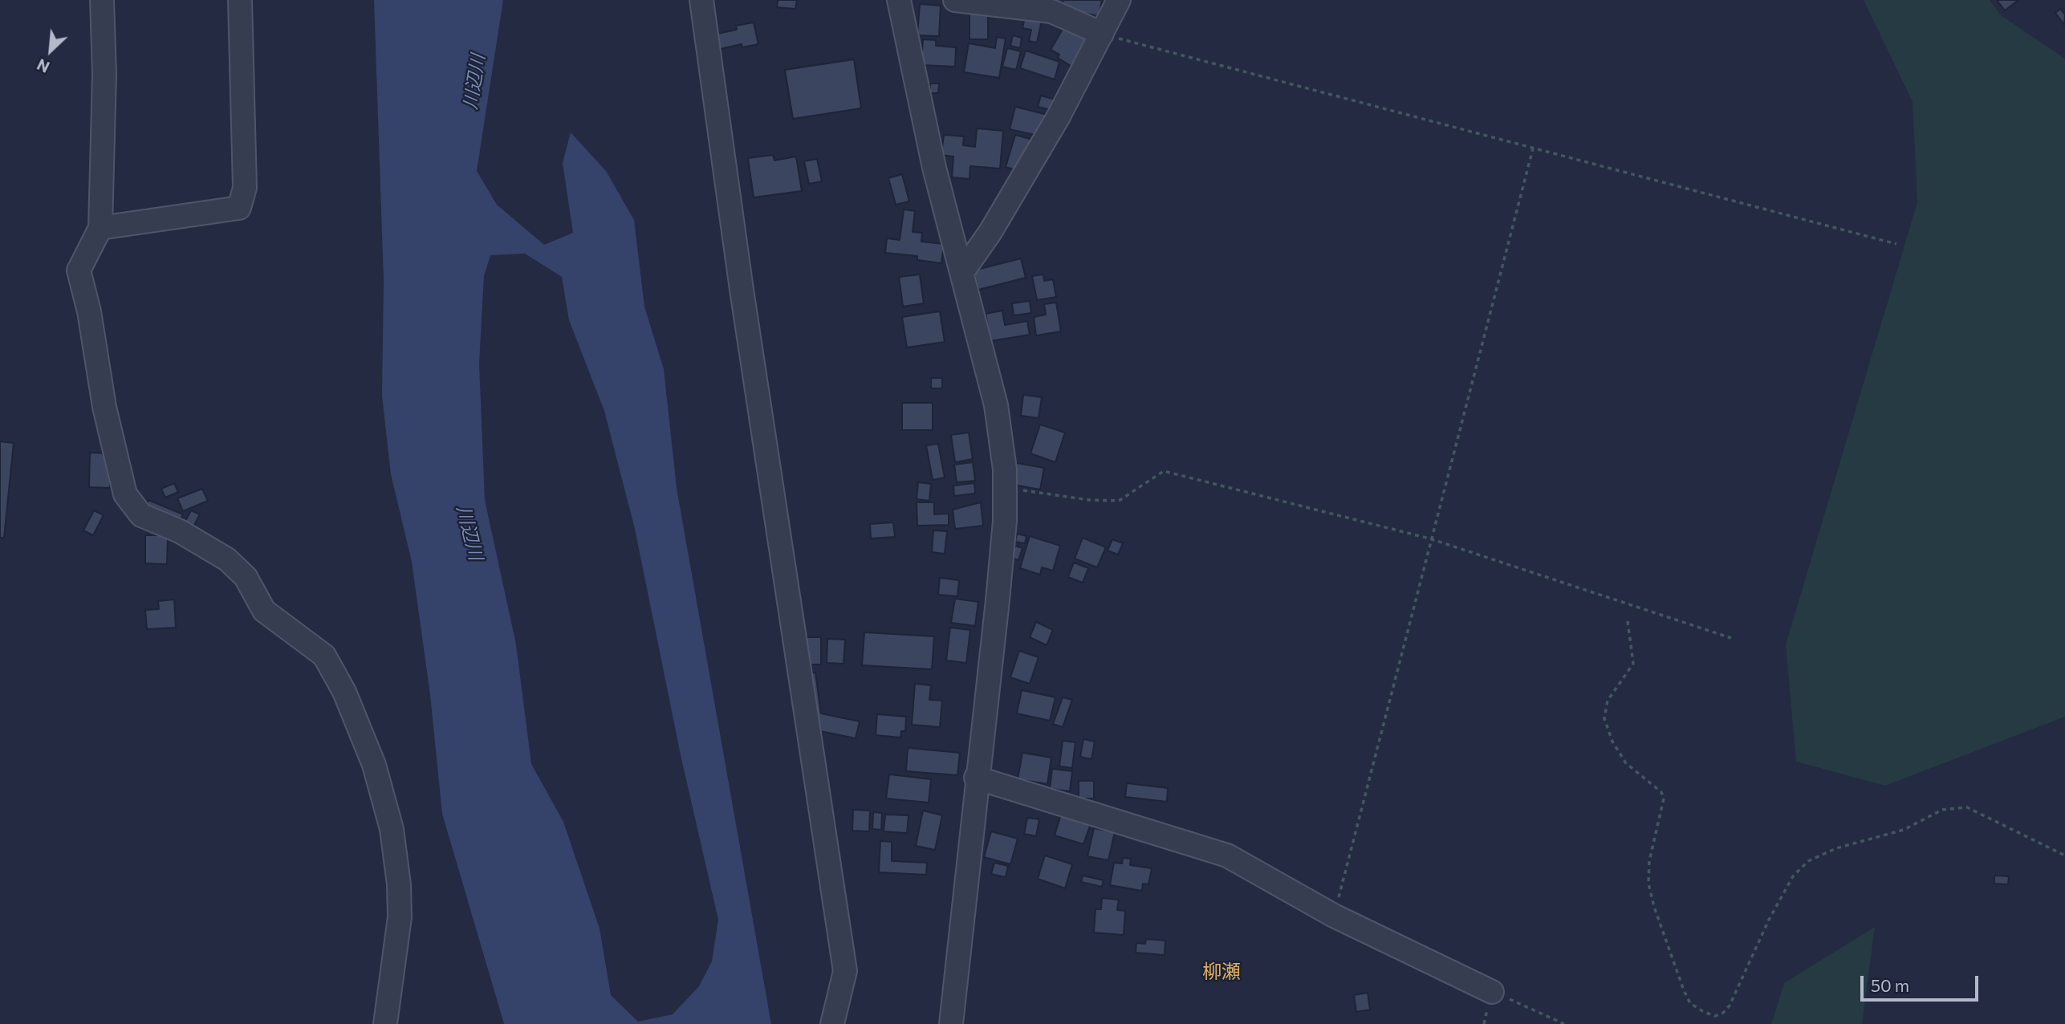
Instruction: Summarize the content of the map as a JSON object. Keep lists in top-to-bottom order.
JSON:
{
  "districts": ["柳瀬"],
  "water": ["川辺川"],
  "scale_bar": "50 m",
  "north": "bottom left"
}
